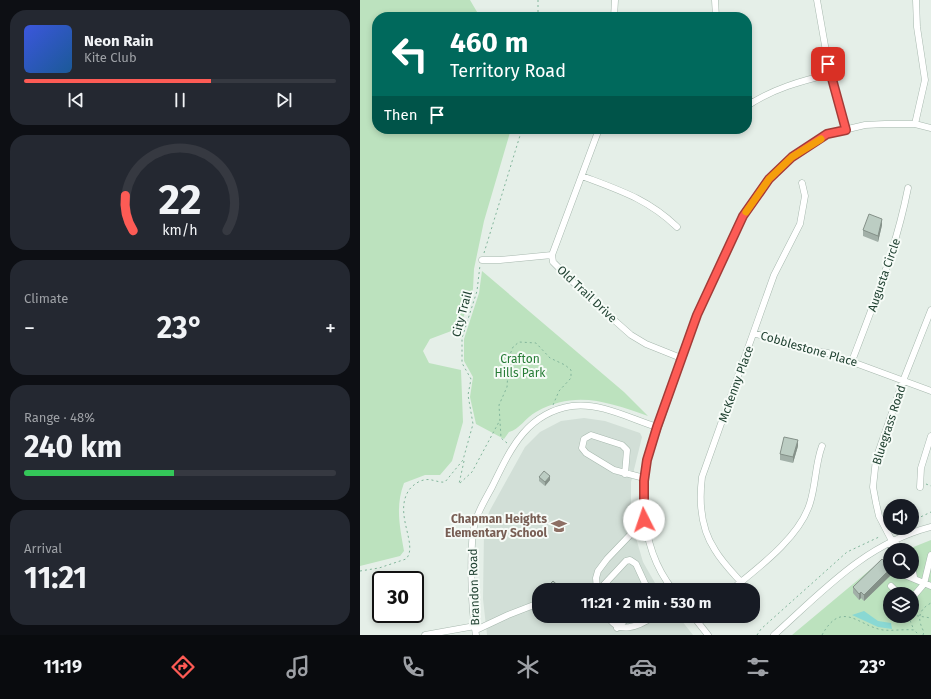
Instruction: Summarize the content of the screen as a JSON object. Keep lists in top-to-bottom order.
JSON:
{
  "streets": {
    "street": [
      "Augusta Circle",
      "Old Trail Drive",
      "Cobblestone Place",
      "McKenny Place",
      "Bluegrass Road",
      "Brandon Road"
    ],
    "path": ["City Trail"]
  },
  "crossings": [
    ["Augusta Circle", "Cobblestone Place"],
    ["Cobblestone Place", "McKenny Place"],
    ["Cobblestone Place", "Bluegrass Road"]
  ],
  "parks": ["Crafton Hills Park"],
  "places": {
    "school or university": ["Chapman Heights Elementary School"]
  },
  "page": {
    "turn": ["460 m", "Territory Road"],
    "song": ["Neon Rain", "Kite Club"],
    "then": "Then",
    "tile": [
      "Climate",
      ["Range · 48%", "240 km"],
      ["Arrival", "11:21"]
    ],
    "heat": ["−", "23°", "+"],
    "limit": "30",
    "trip": "11:21 · 2 min · 530 m",
    "tabs": ["11:19", "23°"],
    "gauge": ["22", "km/h"]
  }
}
